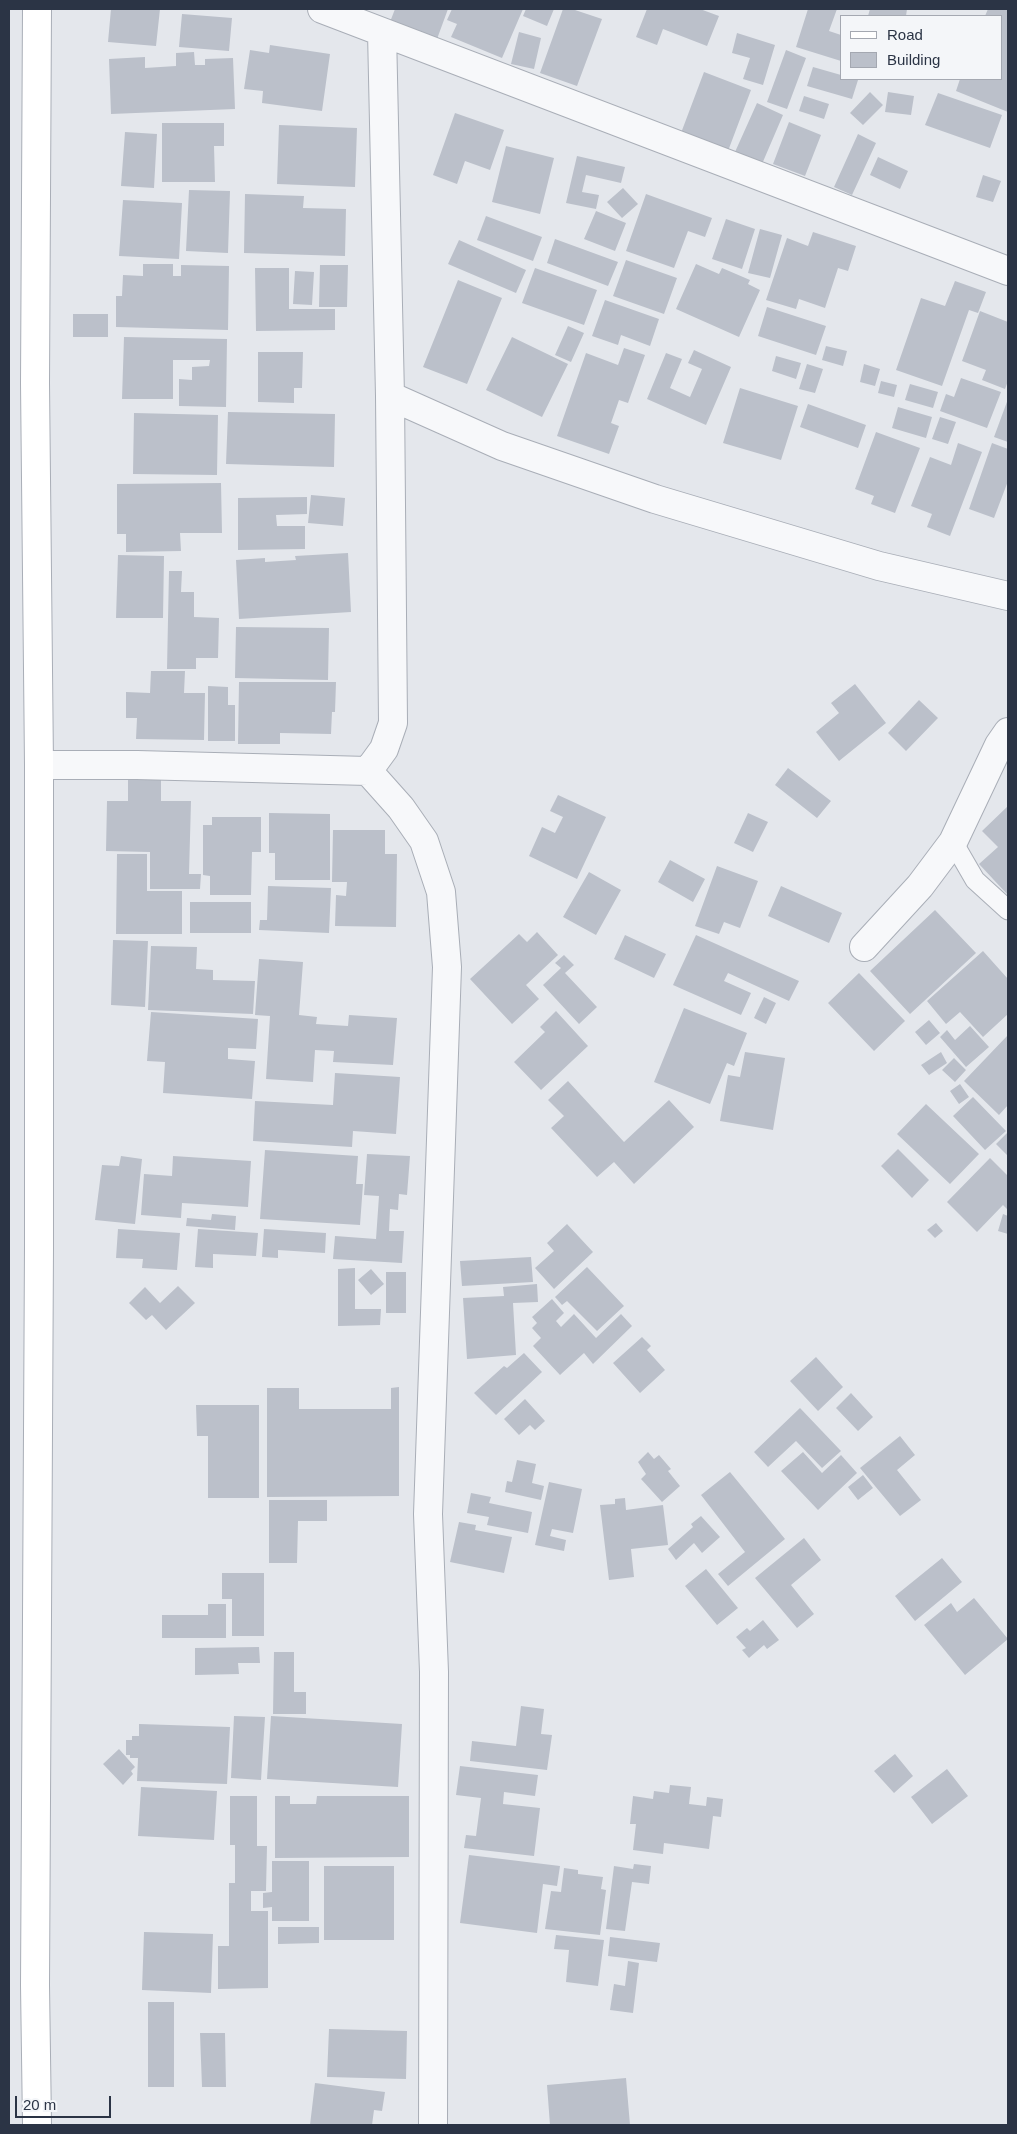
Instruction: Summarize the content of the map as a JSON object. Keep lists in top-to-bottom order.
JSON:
{
  "legend": ["Road", "Building"],
  "scale_bar": "20 m"
}
